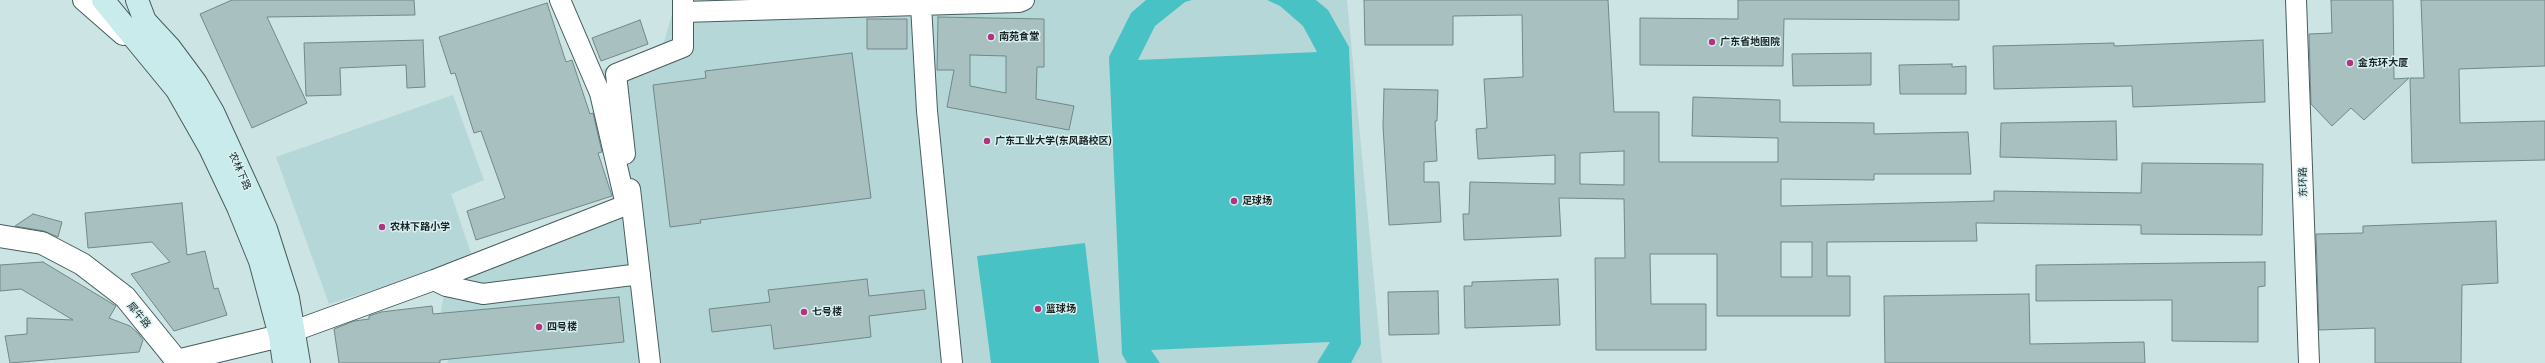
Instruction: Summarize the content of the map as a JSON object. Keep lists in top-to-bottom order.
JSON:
{
  "streets": {
    "main road": ["农林下路"],
    "street": ["东环路", "犀牛路"]
  },
  "crossings": [
    ["农林下路", "犀牛路"]
  ],
  "places": [
    "南苑食堂",
    "广东省地图院",
    "金东环大厦",
    "广东工业大学(东风路校区)",
    "足球场",
    "农林下路小学",
    "篮球场",
    "七号楼",
    "四号楼"
  ]
}
